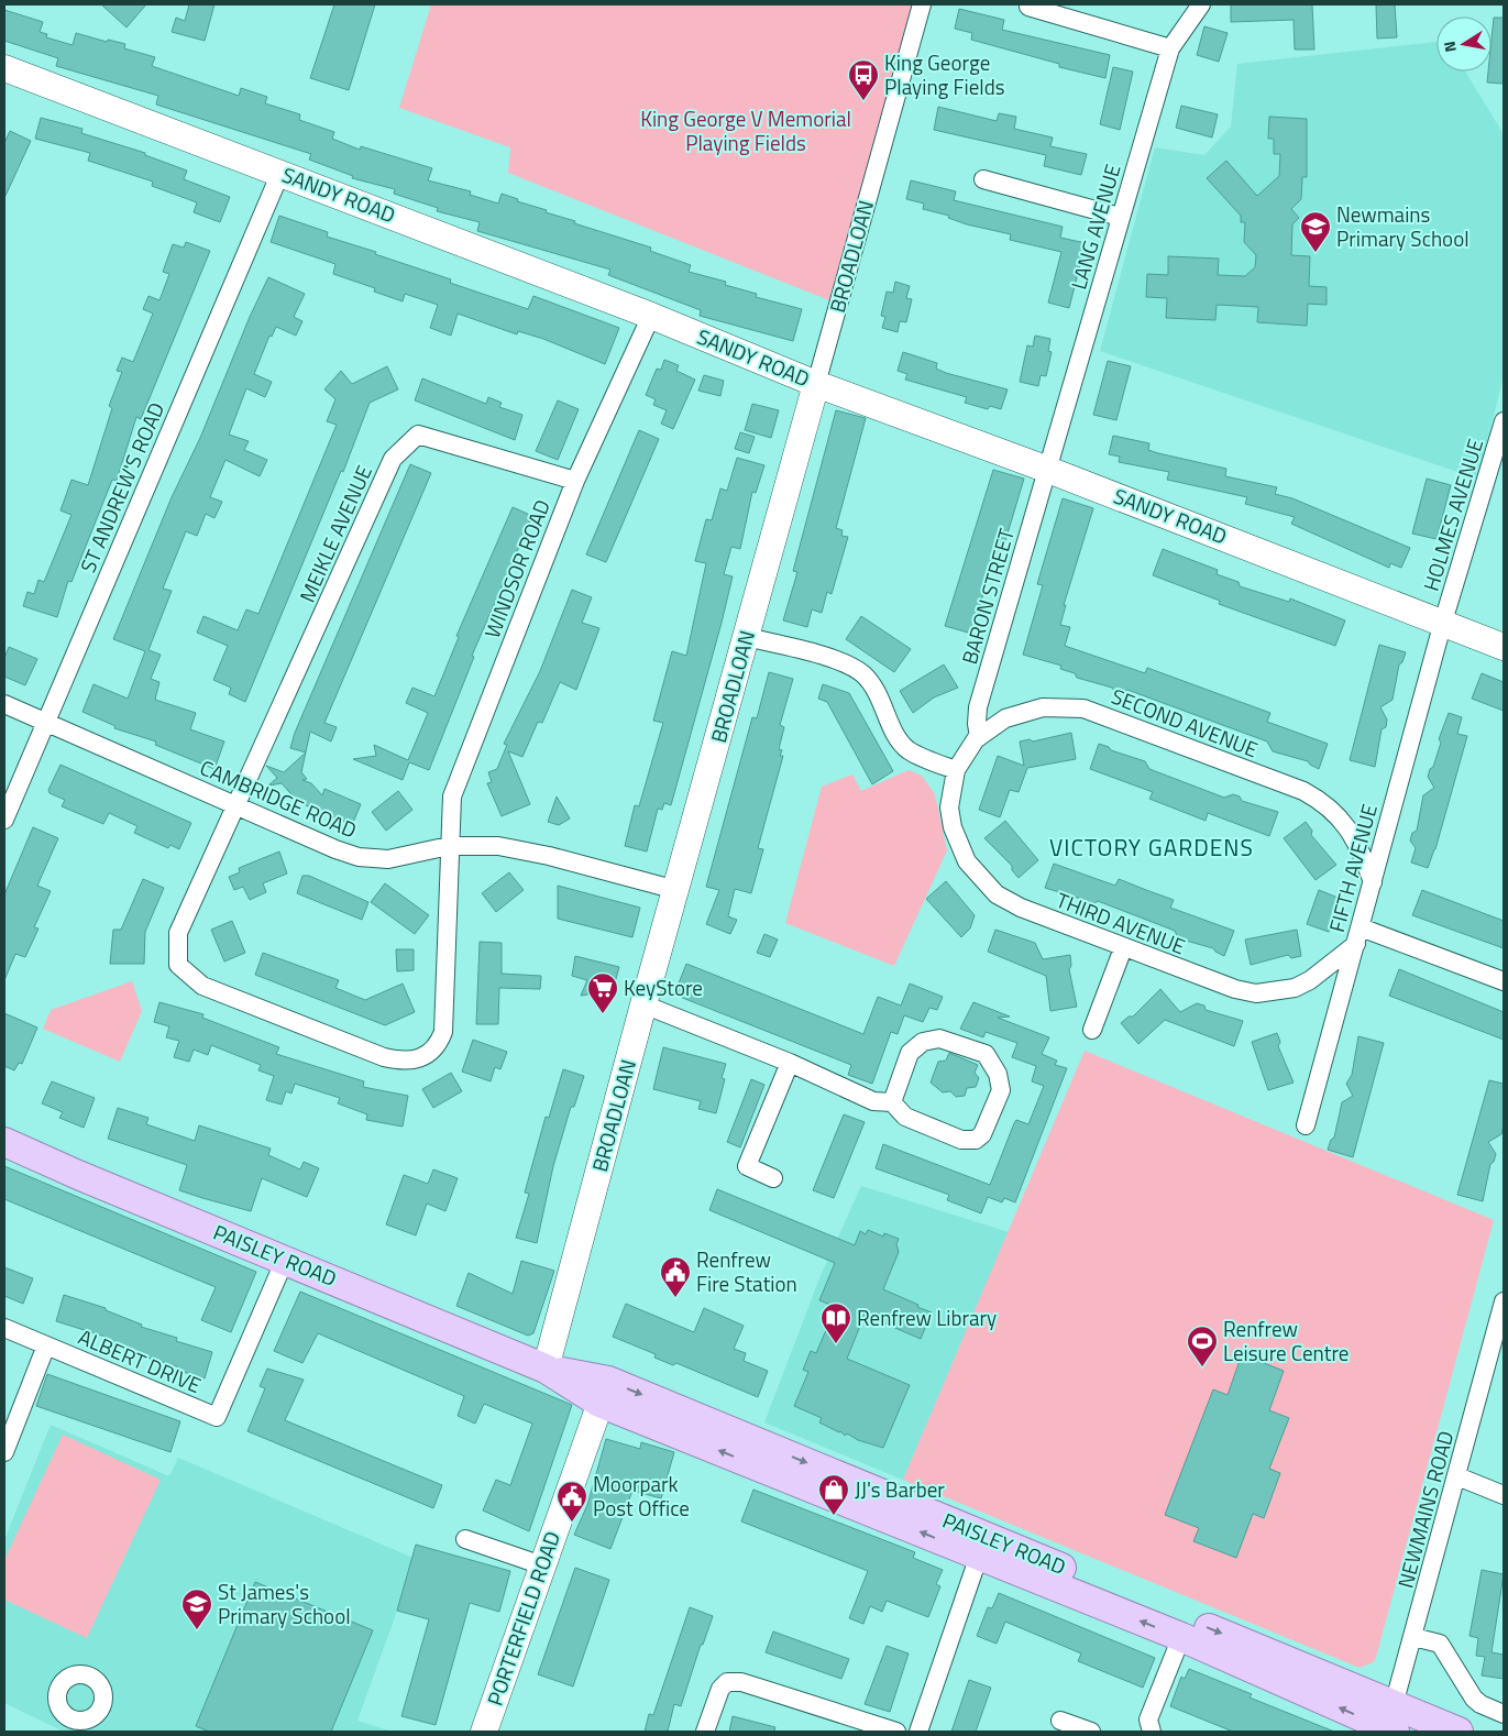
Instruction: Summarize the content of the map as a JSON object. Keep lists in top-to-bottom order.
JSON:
{
  "streets": {
    "main road": [
      "SANDY ROAD",
      "BROADLOAN",
      "PAISLEY ROAD",
      "PORTERFIELD ROAD"
    ],
    "street": [
      "LANG AVENUE",
      "ST ANDREW'S ROAD",
      "HOLMES AVENUE",
      "MEIKLE AVENUE",
      "WINDSOR ROAD",
      "BARON STREET",
      "SECOND AVENUE",
      "CAMBRIDGE ROAD",
      "FIFTH AVENUE",
      "THIRD AVENUE",
      "ALBERT DRIVE",
      "NEWMAINS ROAD"
    ]
  },
  "crossings": [
    ["SANDY ROAD", "LANG AVENUE"],
    ["SANDY ROAD", "BROADLOAN"],
    ["SANDY ROAD", "ST ANDREW'S ROAD"],
    ["SANDY ROAD", "HOLMES AVENUE"],
    ["SANDY ROAD", "WINDSOR ROAD"],
    ["SANDY ROAD", "BARON STREET"],
    ["SANDY ROAD", "FIFTH AVENUE"],
    ["LANG AVENUE", "BARON STREET"],
    ["BROADLOAN", "CAMBRIDGE ROAD"],
    ["BROADLOAN", "PAISLEY ROAD"],
    ["ST ANDREW'S ROAD", "CAMBRIDGE ROAD"],
    ["HOLMES AVENUE", "FIFTH AVENUE"],
    ["MEIKLE AVENUE", "WINDSOR ROAD"],
    ["MEIKLE AVENUE", "CAMBRIDGE ROAD"],
    ["WINDSOR ROAD", "CAMBRIDGE ROAD"],
    ["BARON STREET", "SECOND AVENUE"],
    ["SECOND AVENUE", "FIFTH AVENUE"],
    ["SECOND AVENUE", "THIRD AVENUE"],
    ["FIFTH AVENUE", "THIRD AVENUE"],
    ["PAISLEY ROAD", "ALBERT DRIVE"],
    ["PAISLEY ROAD", "NEWMAINS ROAD"],
    ["PAISLEY ROAD", "PORTERFIELD ROAD"]
  ],
  "districts": ["VICTORY GARDENS"],
  "parks": ["King George V Memorial Playing Fields"],
  "places": {
    "bus stop": ["King George Playing Fields"],
    "school or university": ["Newmains Primary School", "St James's Primary School"],
    "supermarket": ["KeyStore"],
    "public building": ["Renfrew Fire Station", "Moorpark Post Office"],
    "library": ["Renfrew Library"],
    "sports": ["Renfrew Leisure Centre"],
    "shop": ["JJ's Barber"]
  },
  "north": "left"
}
